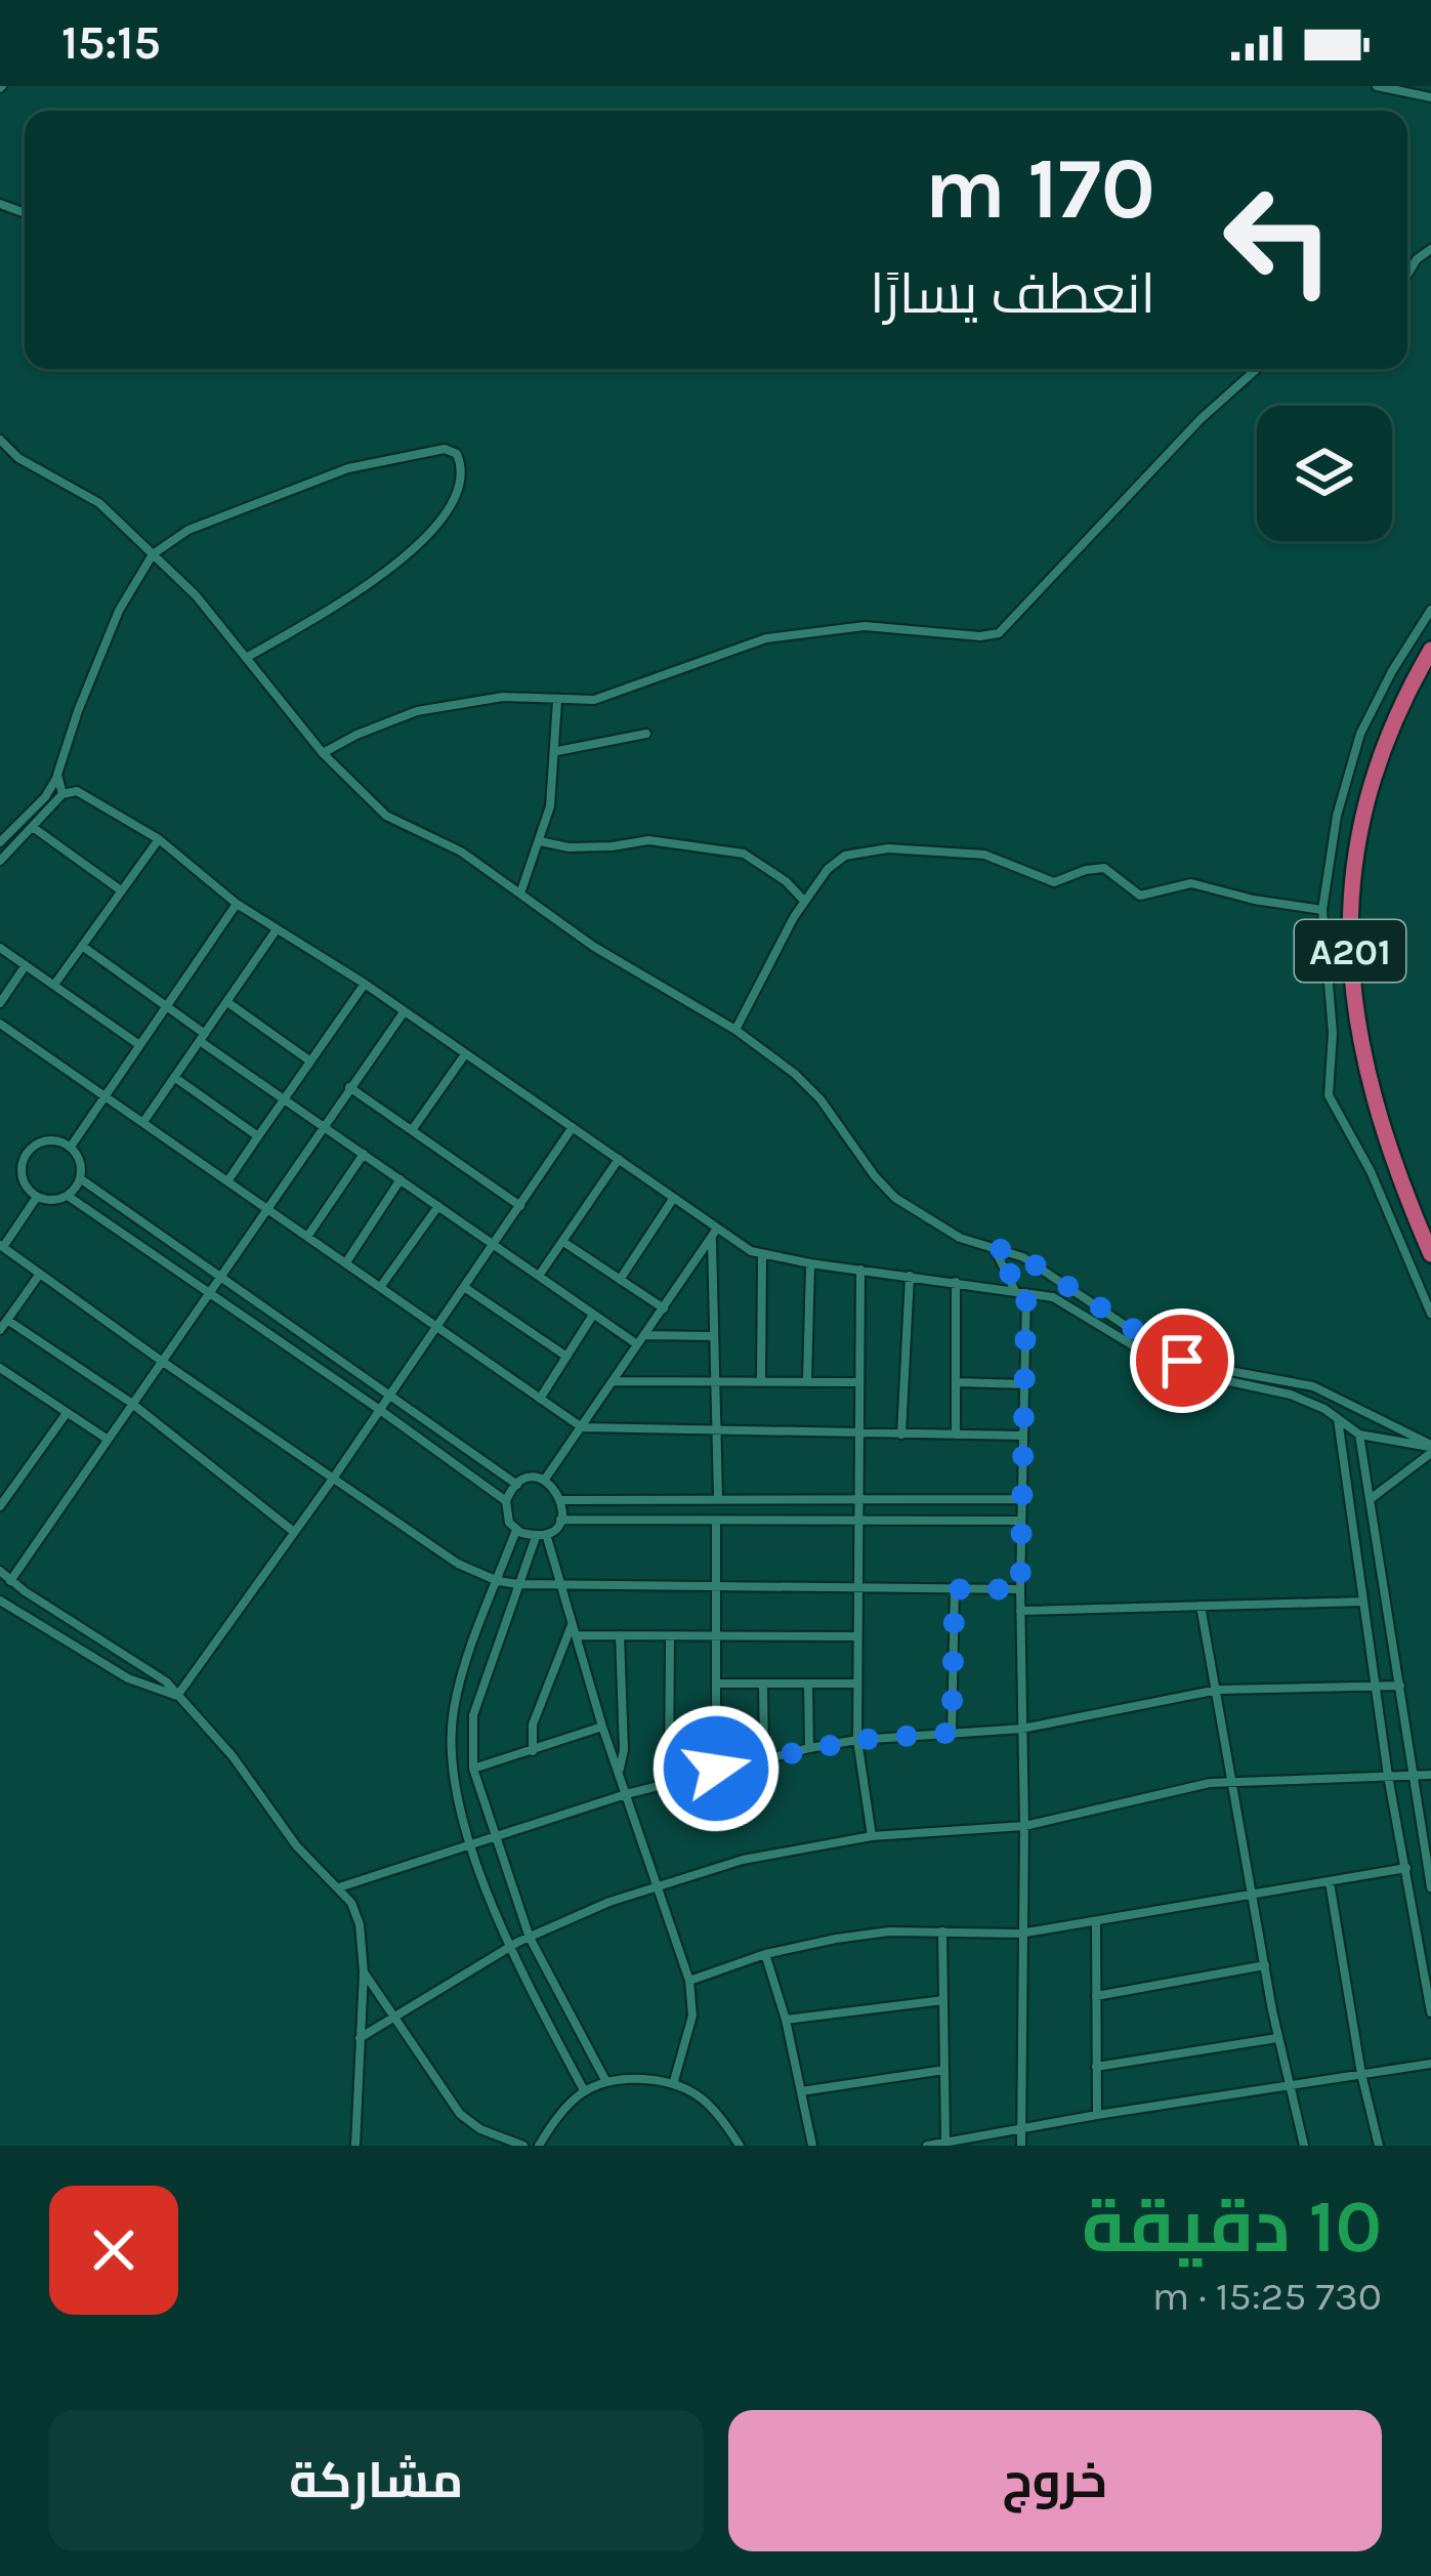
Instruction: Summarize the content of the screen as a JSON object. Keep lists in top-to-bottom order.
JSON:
{
  "streets": {
    "highway": ["A201"]
  },
  "page": {
    "status": "15:15",
    "turn": ["170 m", "انعطف يسارًا"],
    "heading": ["10 دقيقة", "730 m · 15:25"],
    "buttons": ["خروج", "مشاركة"]
  }
}
